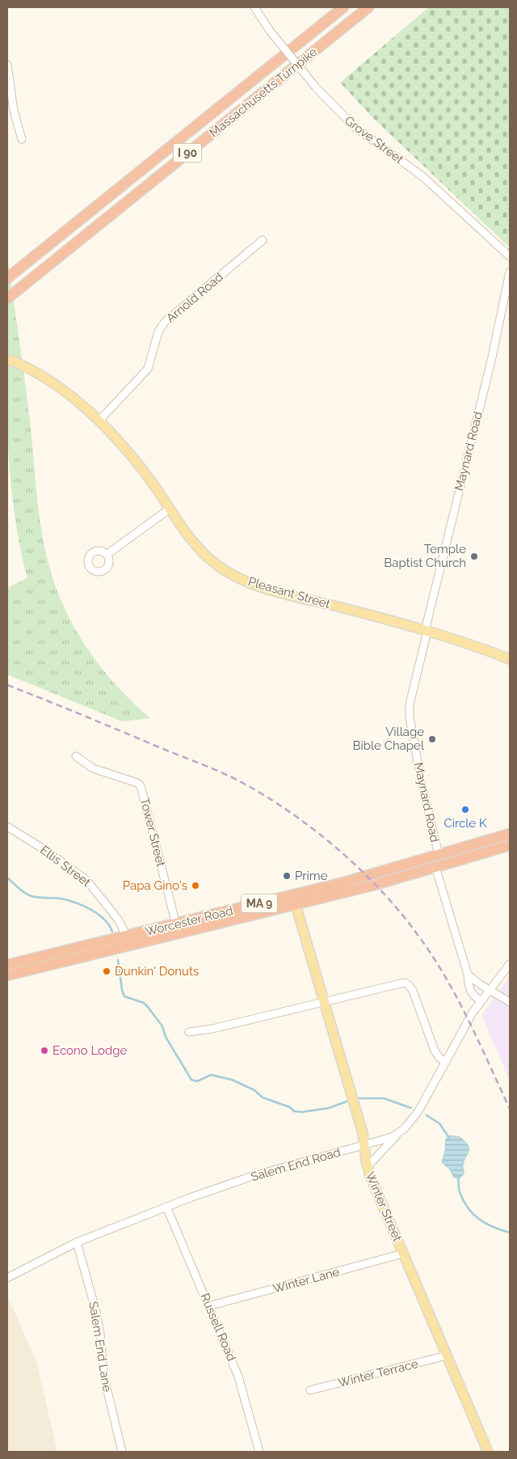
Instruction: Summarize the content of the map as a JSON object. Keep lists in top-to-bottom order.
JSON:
{
  "streets": {
    "highway": [
      "Massachusetts Turnpike",
      "I 90",
      "MA 9",
      "Worcester Road"
    ],
    "main road": ["Pleasant Street", "Winter Street"],
    "street": [
      "Grove Street",
      "Arnold Road",
      "Maynard Road",
      "Tower Street",
      "Ellis Street",
      "Salem End Road",
      "Winter Lane",
      "Russell Road",
      "Salem End Lane",
      "Winter Terrace"
    ]
  },
  "crossings": [
    ["Arnold Road", "Pleasant Street"],
    ["Maynard Road", "Pleasant Street"],
    ["Maynard Road", "Worcester Road"],
    ["Tower Street", "Worcester Road"],
    ["Ellis Street", "Worcester Road"],
    ["Worcester Road", "Winter Street"],
    ["Salem End Road", "Winter Street"],
    ["Salem End Road", "Russell Road"],
    ["Salem End Road", "Salem End Lane"],
    ["Winter Street", "Winter Lane"],
    ["Winter Street", "Winter Terrace"],
    ["Winter Lane", "Russell Road"]
  ],
  "places": [
    "Temple Baptist Church",
    "Village Bible Chapel",
    "Circle K",
    "Prime",
    "Papa Gino's",
    "Dunkin' Donuts",
    "Econo Lodge"
  ]
}
